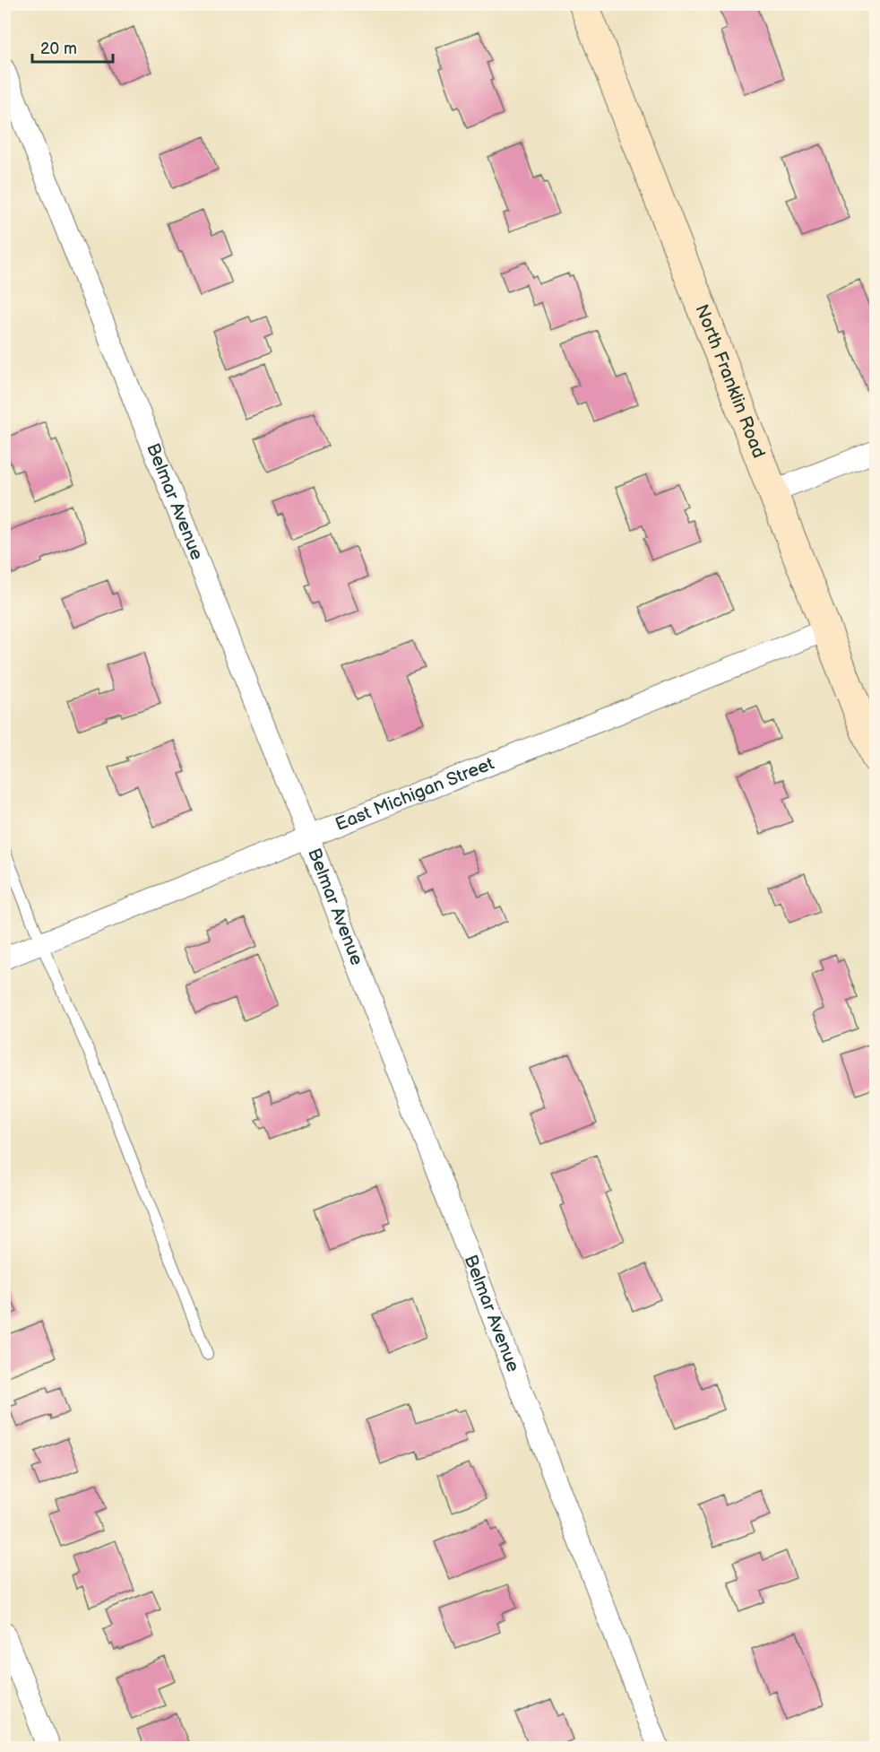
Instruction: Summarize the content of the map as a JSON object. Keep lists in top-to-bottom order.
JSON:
{
  "streets": {
    "main road": ["North Franklin Road"],
    "street": ["Belmar Avenue", "East Michigan Street"]
  },
  "crossings": [
    ["North Franklin Road", "East Michigan Street"],
    ["Belmar Avenue", "East Michigan Street"]
  ],
  "scale_bar": "20 m"
}
